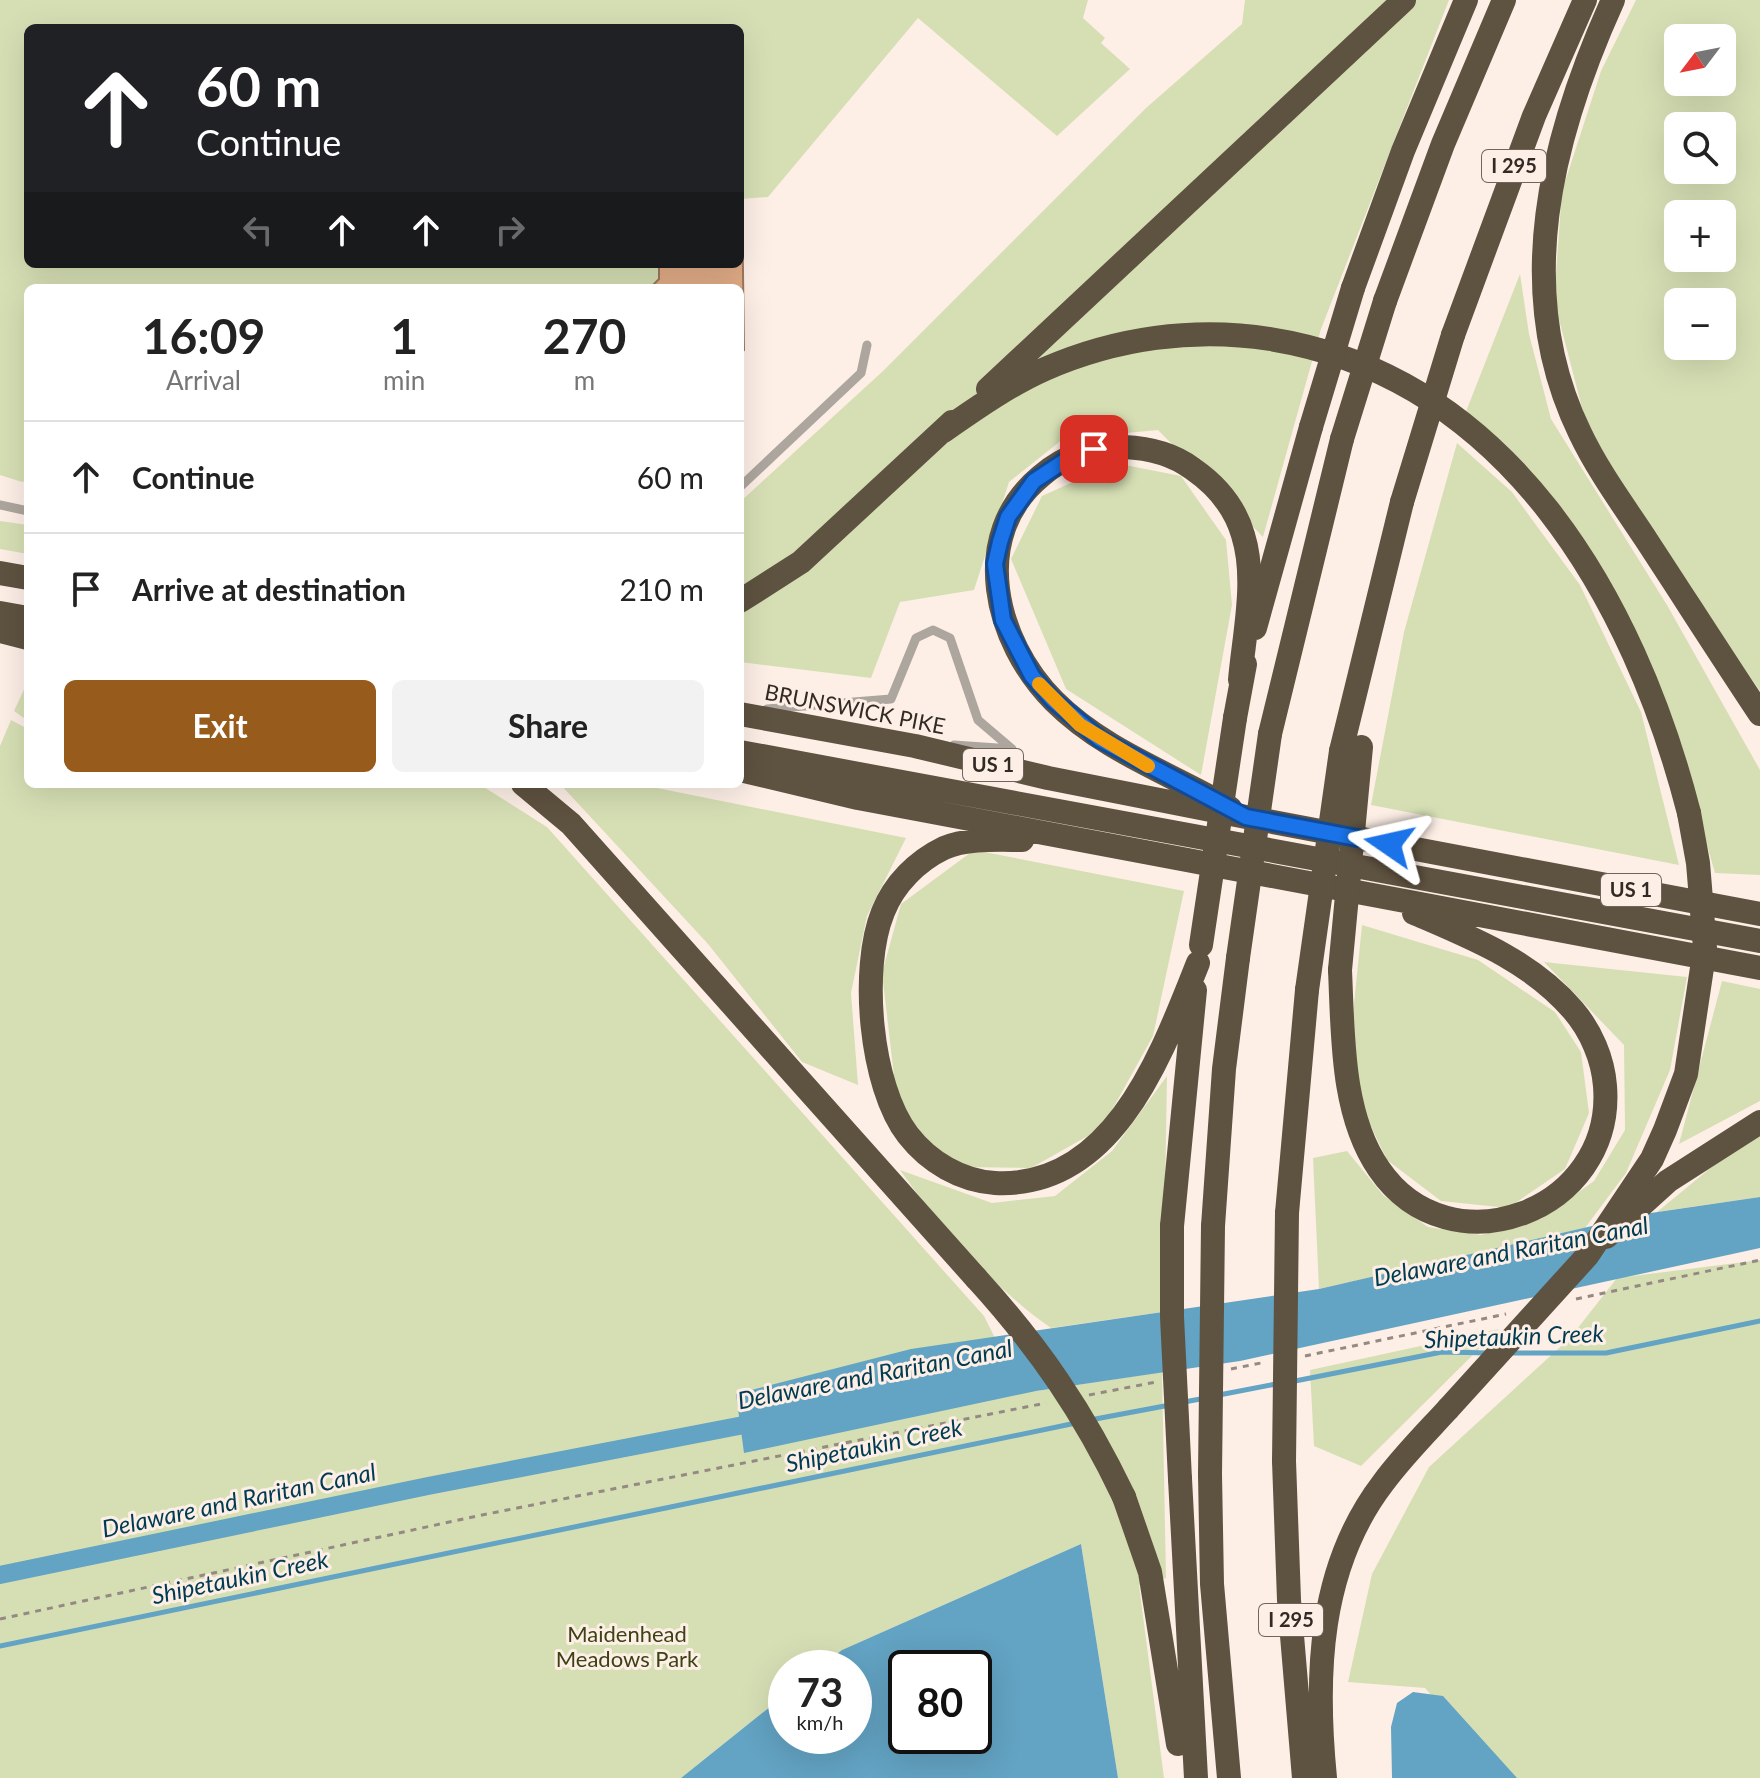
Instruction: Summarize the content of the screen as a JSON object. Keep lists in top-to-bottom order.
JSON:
{
  "streets": {
    "highway": ["I 295", "BRUNSWICK PIKE", "US 1"]
  },
  "water": ["Delaware and Raritan Canal", "Shipetaukin Creek"],
  "parks": ["Maidenhead Meadows Park"],
  "north": "bottom left",
  "page": {
    "map_buttons": ["+", "−"],
    "turn": ["60 m", "Continue"],
    "eta": [
      "16:09",
      "Arrival",
      "1",
      "min",
      "270",
      "m"
    ],
    "list": [
      {
        "name": "Continue",
        "value": "60 m"
      },
      {
        "name": "Arrive at destination",
        "value": "210 m"
      }
    ],
    "buttons": ["Exit", "Share"],
    "speed": "73 km/h",
    "limit": "80"
  }
}
